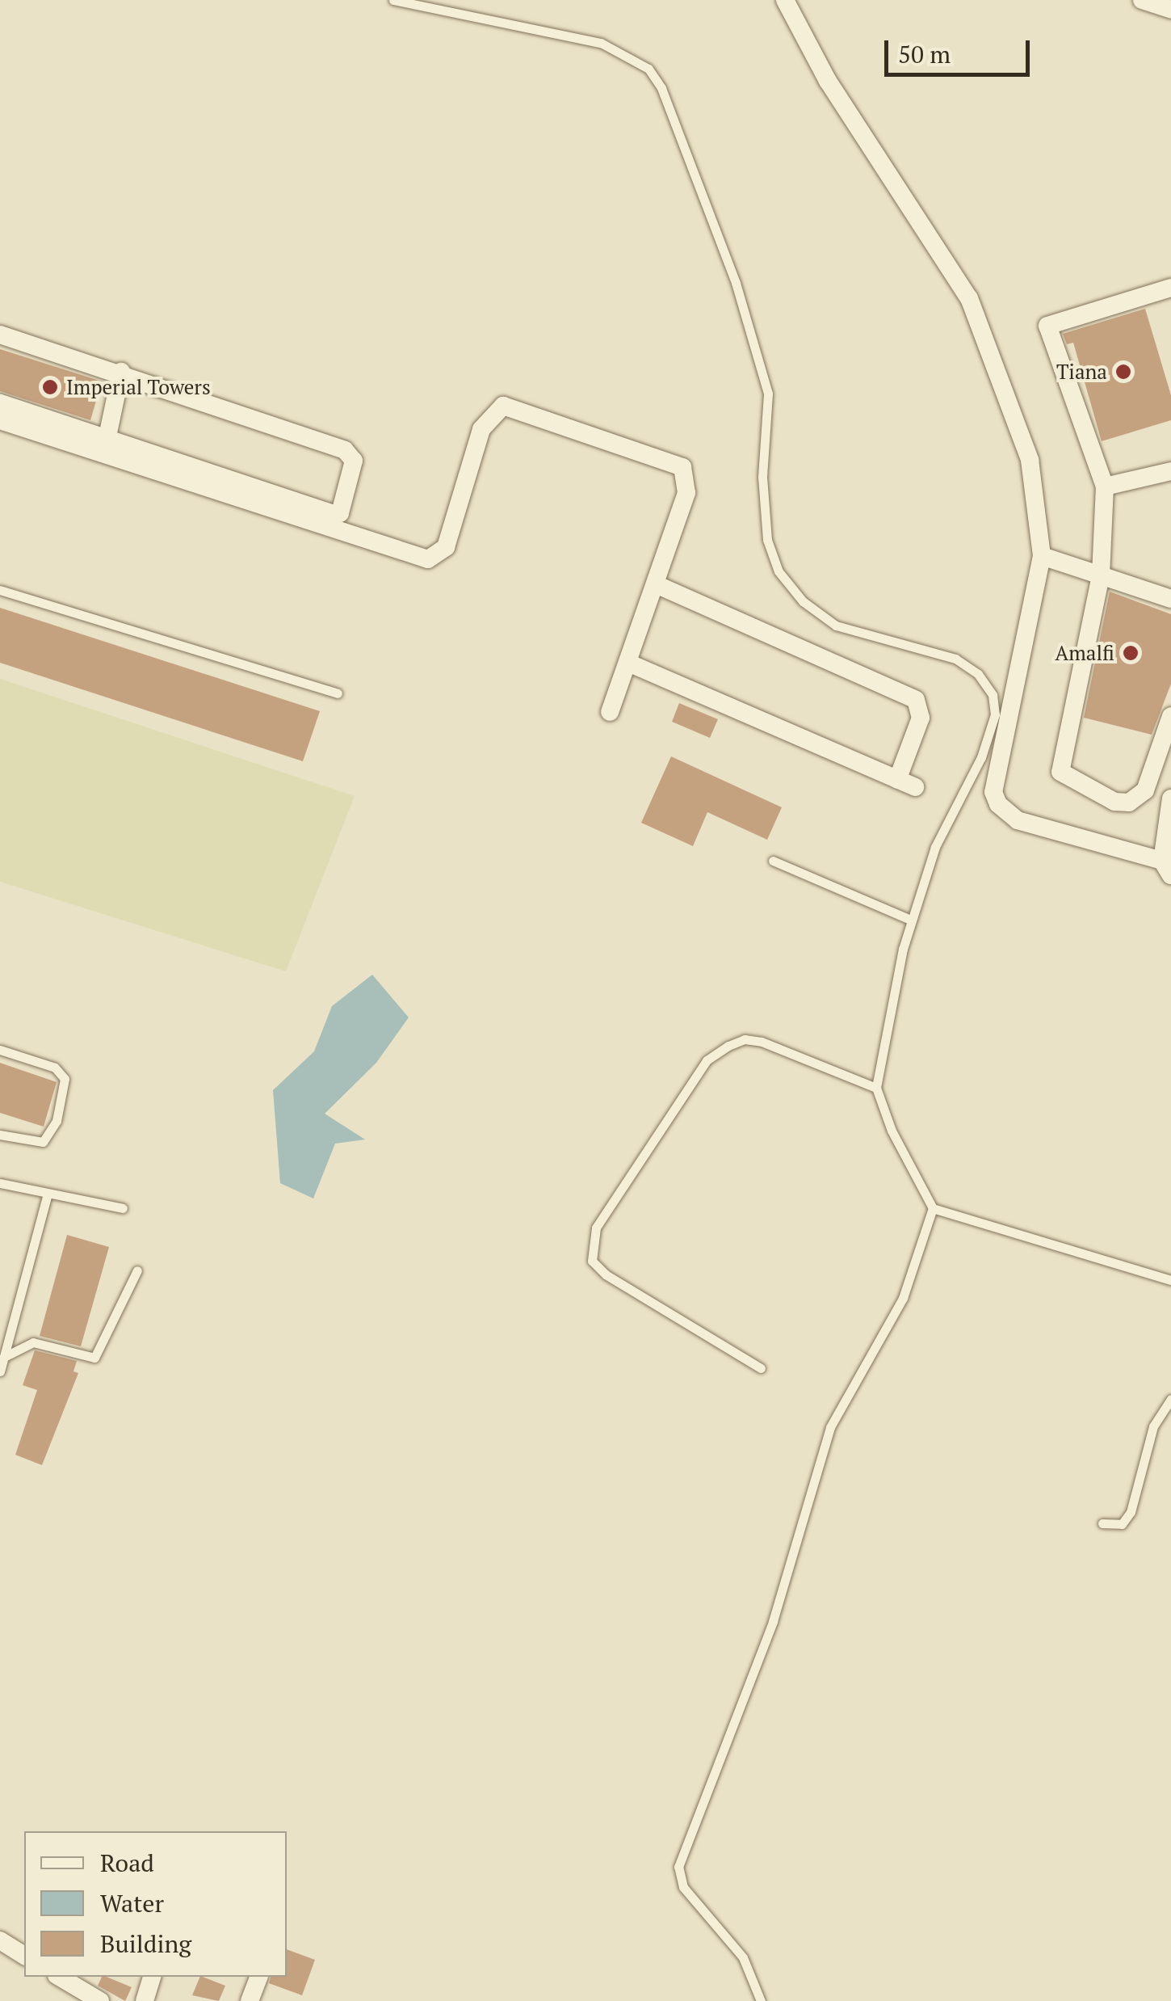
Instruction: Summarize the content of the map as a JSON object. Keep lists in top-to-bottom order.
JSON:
{
  "places": ["Tiana", "Imperial Towers", "Amalfi"],
  "legend": ["Road", "Water", "Building"],
  "scale_bar": "50 m"
}
